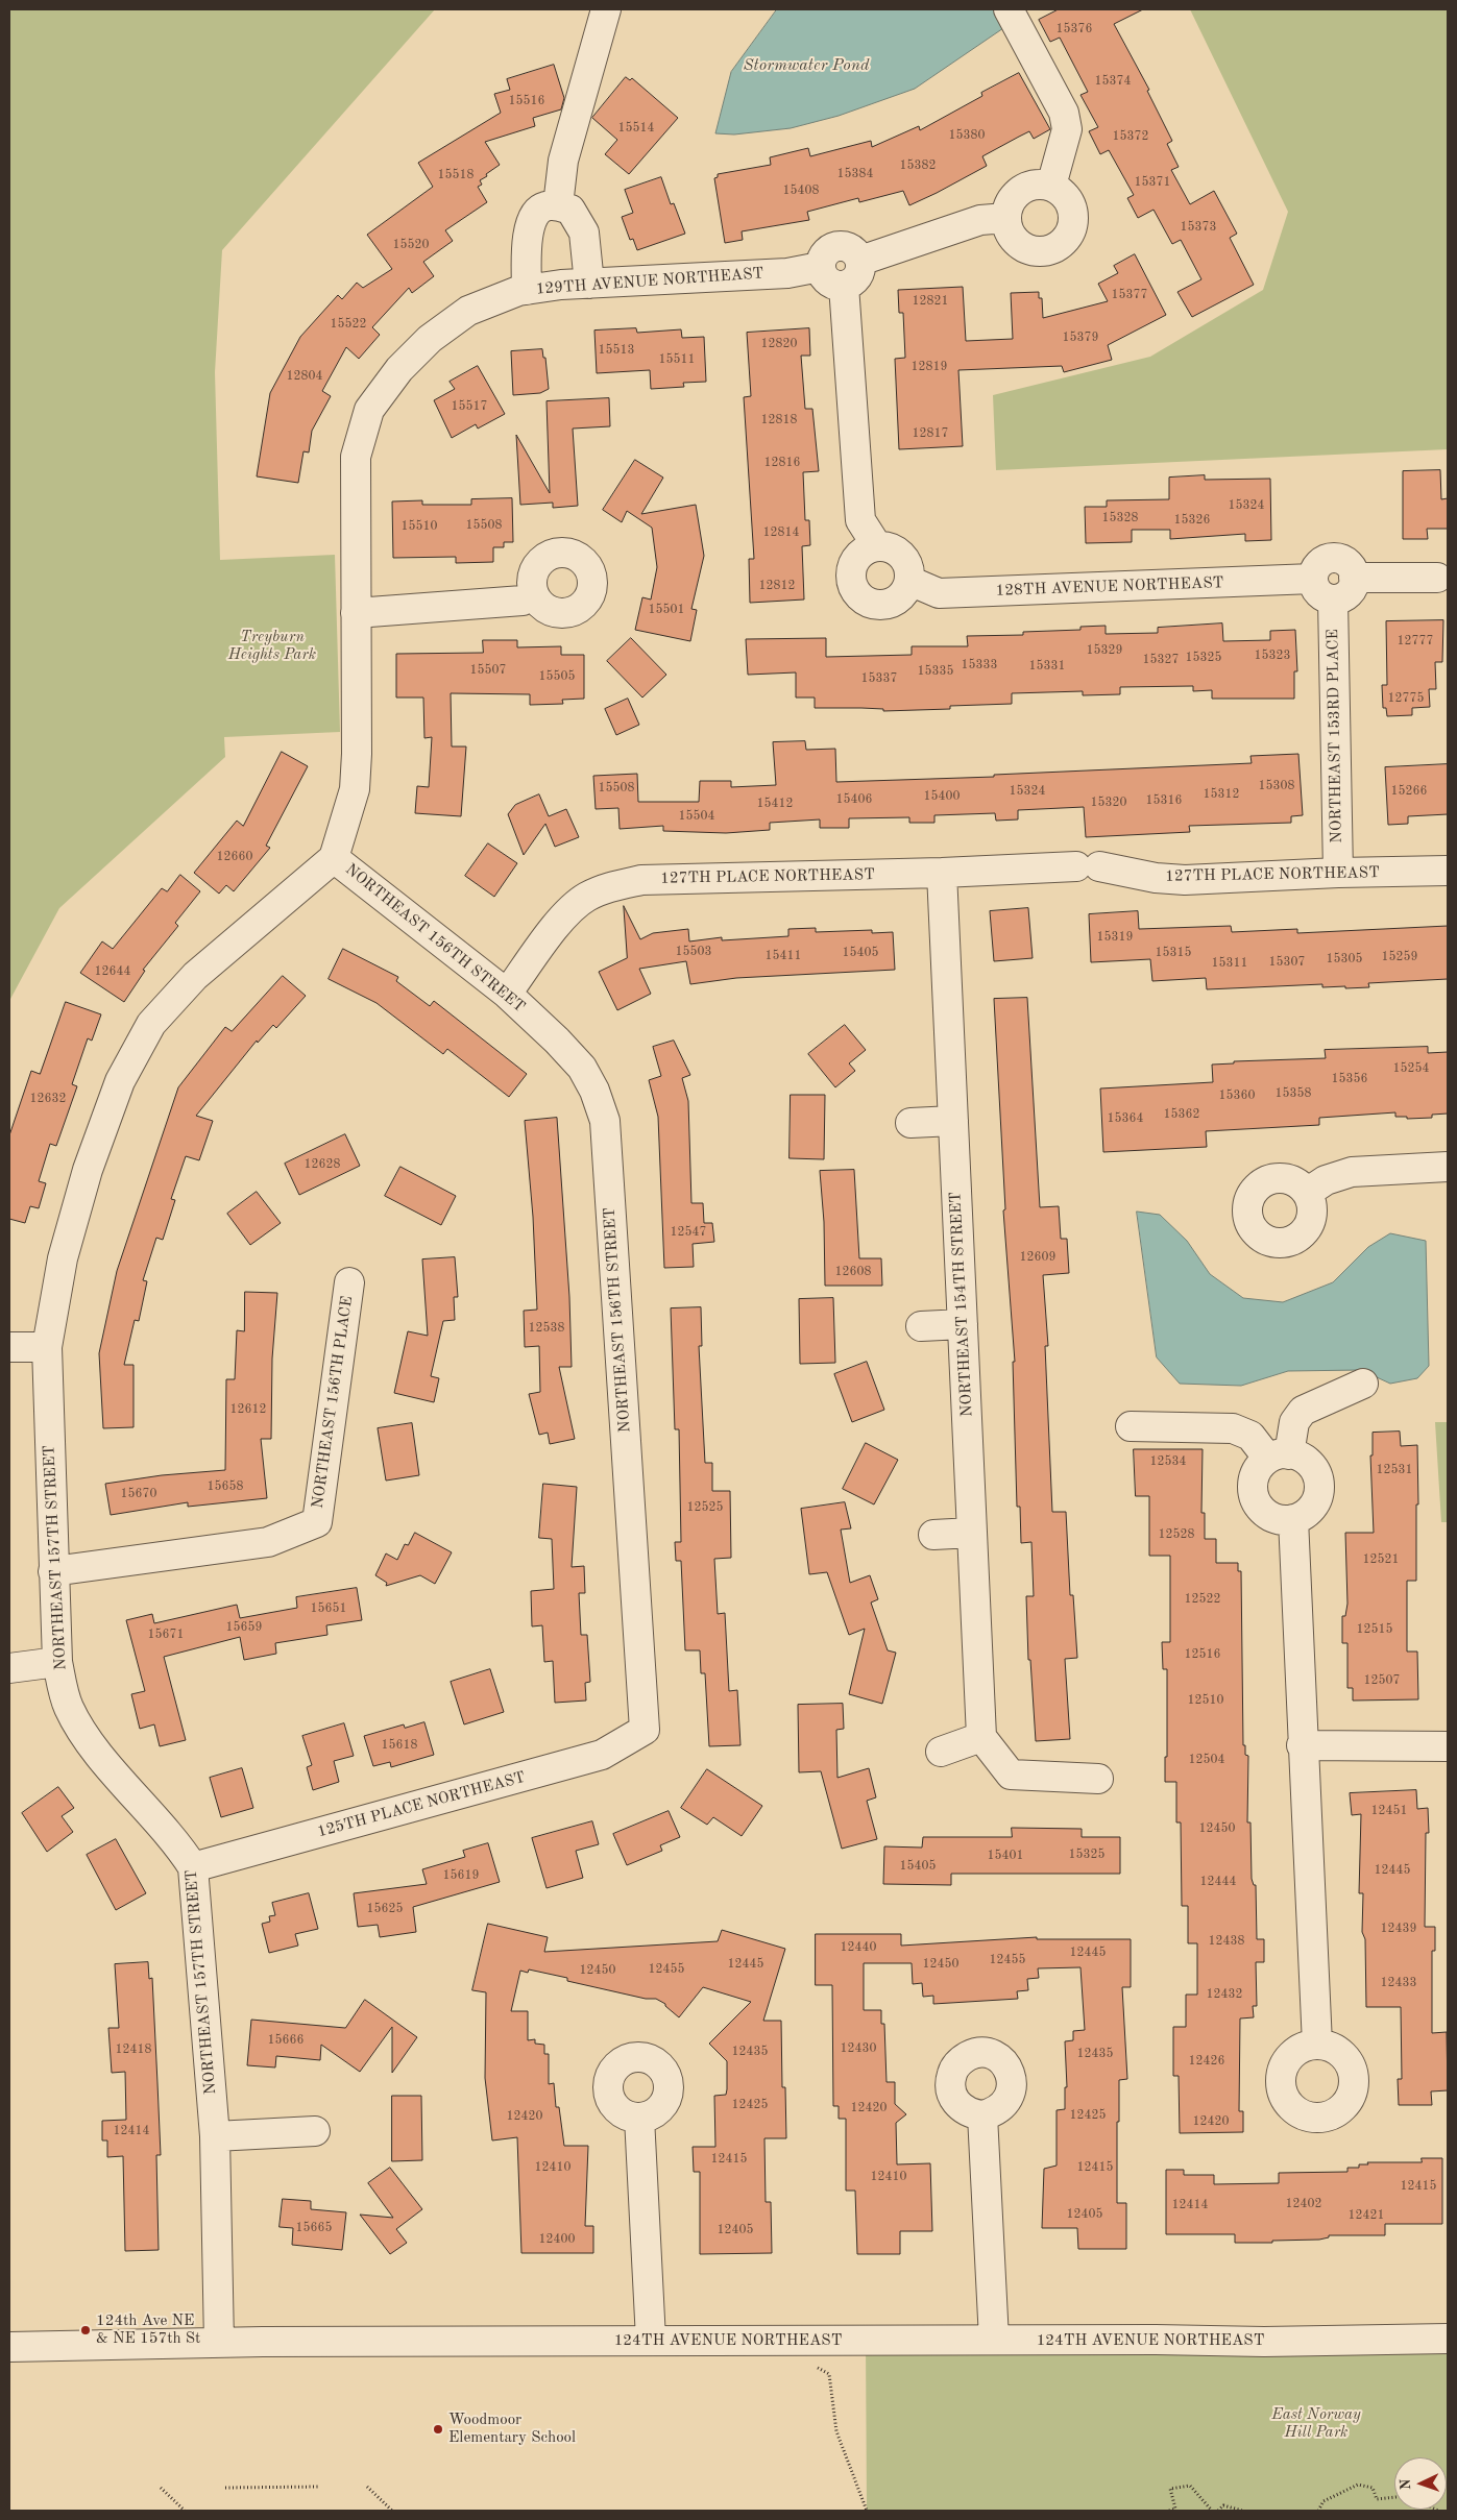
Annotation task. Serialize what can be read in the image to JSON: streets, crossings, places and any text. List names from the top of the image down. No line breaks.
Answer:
{"streets":{"street":["129TH AVENUE NORTHEAST","128TH AVENUE NORTHEAST","NORTHEAST 153RD PLACE","127TH PLACE NORTHEAST","NORTHEAST 156TH STREET","NORTHEAST 154TH STREET","NORTHEAST 156TH PLACE","NORTHEAST 157TH STREET","125TH PLACE NORTHEAST","124TH AVENUE NORTHEAST"]},"crossings":[["129TH AVENUE NORTHEAST","NORTHEAST 156TH STREET"],["128TH AVENUE NORTHEAST","NORTHEAST 153RD PLACE"],["NORTHEAST 153RD PLACE","127TH PLACE NORTHEAST"],["127TH PLACE NORTHEAST","NORTHEAST 156TH STREET"],["127TH PLACE NORTHEAST","NORTHEAST 154TH STREET"],["NORTHEAST 156TH STREET","NORTHEAST 157TH STREET"],["NORTHEAST 156TH STREET","125TH PLACE NORTHEAST"],["NORTHEAST 156TH PLACE","NORTHEAST 157TH STREET"],["NORTHEAST 157TH STREET","125TH PLACE NORTHEAST"],["NORTHEAST 157TH STREET","124TH AVENUE NORTHEAST"]],"water":["Stormwater Pond"],"parks":["Treyburn Heights Park","East Norway Hill Park"],"places":["124th Ave NE & NE 157th St","Woodmoor Elementary School"],"house_numbers":["15376","15374","15516","15514","15380","15372","15382","15384","15518","15371","15408","15373","15520","15377","12821","15522","15379","12820","15513","15511","12819","12804","15517","12818","12817","12816","15324","15328","15326","15508","15510","12814","12812","15501","12777","15329","15323","15325","15327","15333","15331","15507","15335","15505","15337","12775","15308","15508","15324","15266","15312","15400","15406","15316","15320","15412","15504","12660","15319","15503","15405","15315","15411","15259","15305","15307","15311","12644","15254","15356","15358","15360","12632","15362","15364","12628","12547","12609","12608","12538","12612","12534","12531","15658","15670","12525","12528","12521","12522","15651","15659","12515","15671","12516","12507","12510","15618","12504","12451","12450","15325","15401","15405","12445","15619","12444","15625","12439","12438","12440","12445","12455","12445","12450","12455","12450","12433","12432","15666","12430","12418","12435","12435","12426","12425","12420","12425","12420","12420","12414","12415","12410","12415","12410","12415","12402","12414","12405","12421","15665","12405","12400"],"north":"left"}
